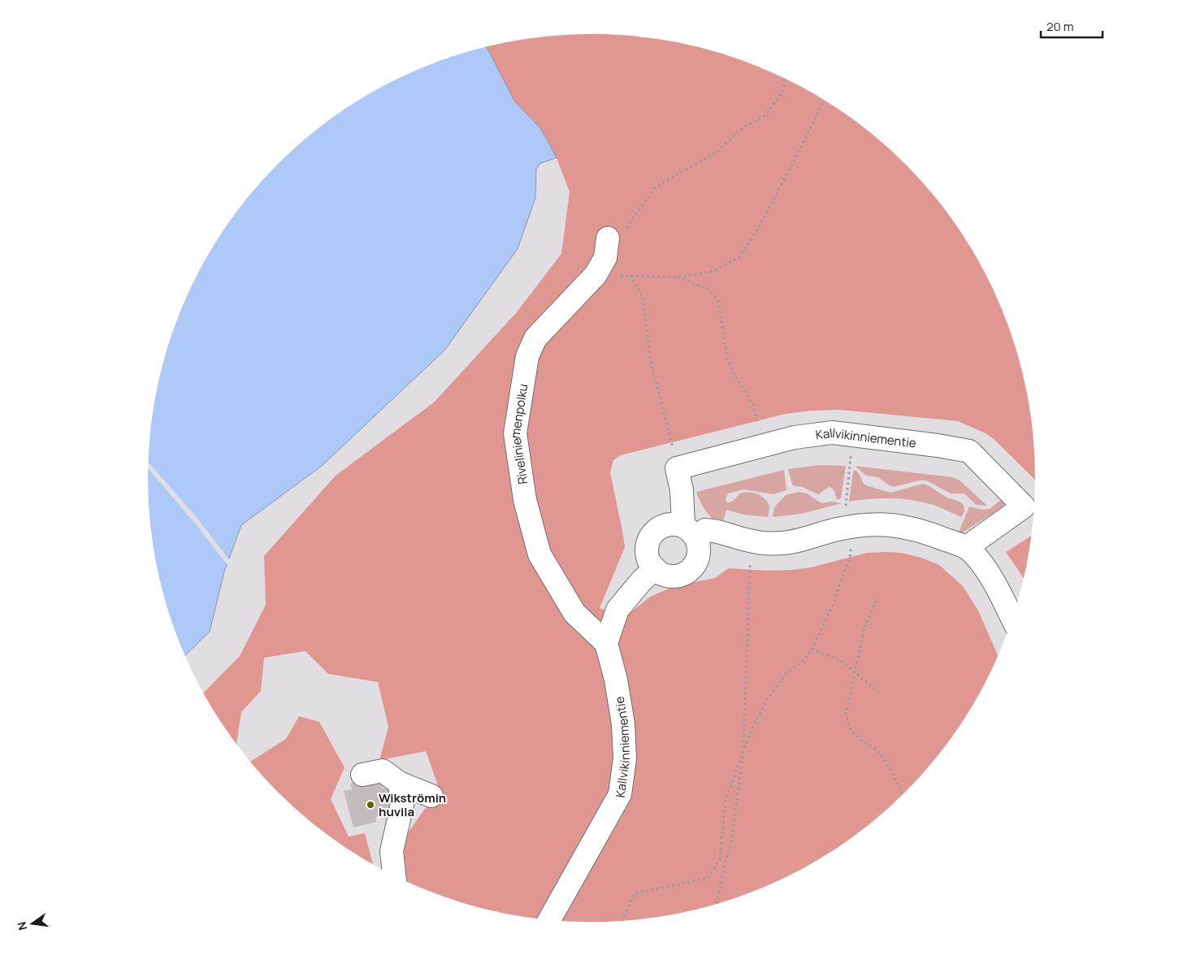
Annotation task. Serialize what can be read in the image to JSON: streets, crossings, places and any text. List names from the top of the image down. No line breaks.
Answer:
{"streets":{"street":["Riveliniemenpolku","Kallvikinniementie"]},"crossings":[["Riveliniemenpolku","Kallvikinniementie"]],"places":["Wikströmin huvila"],"scale_bar":"20 m","north":"left"}
